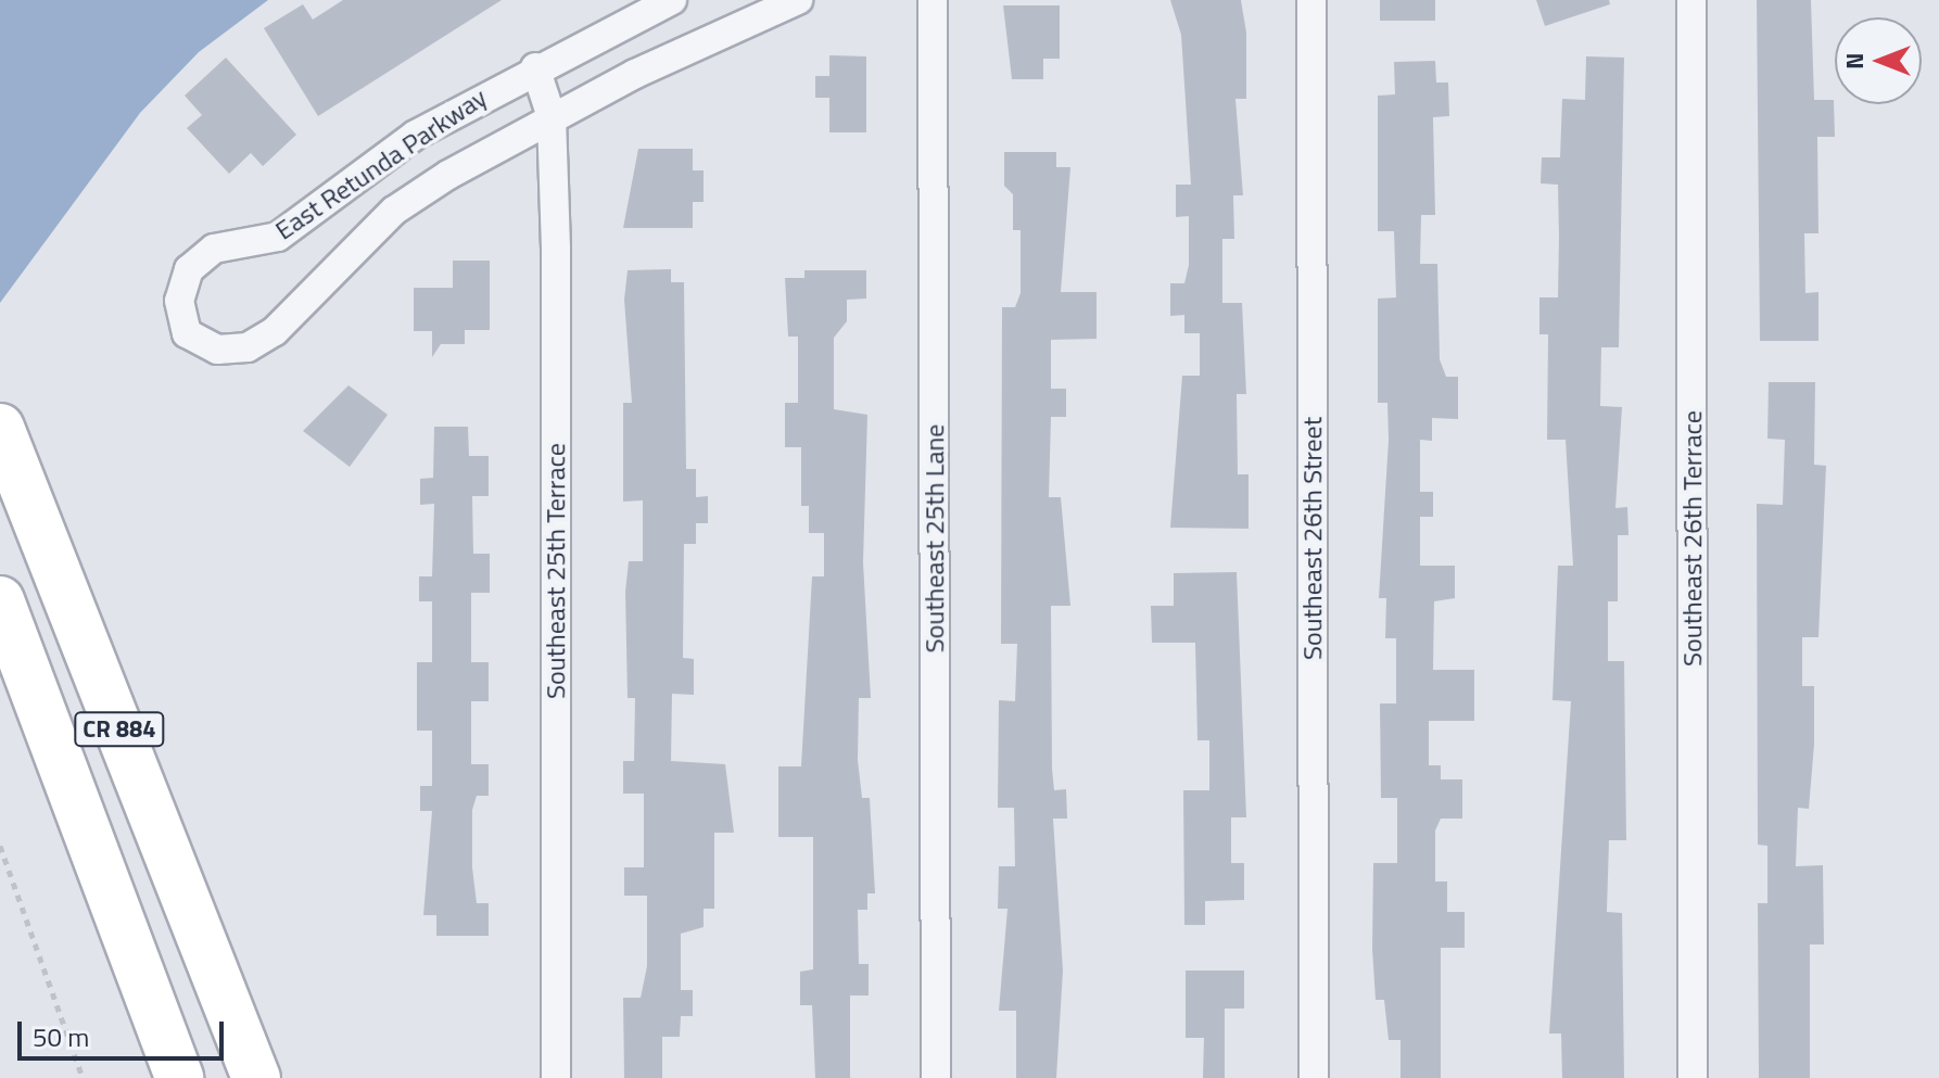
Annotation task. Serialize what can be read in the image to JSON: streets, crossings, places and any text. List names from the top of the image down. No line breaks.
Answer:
{"streets":{"highway":["CR 884"],"street":["East Retunda Parkway","Southeast 25th Lane","Southeast 26th Street","Southeast 26th Terrace","Southeast 25th Terrace"]},"crossings":[["East Retunda Parkway","Southeast 25th Terrace"]],"scale_bar":"50 m","north":"left"}
